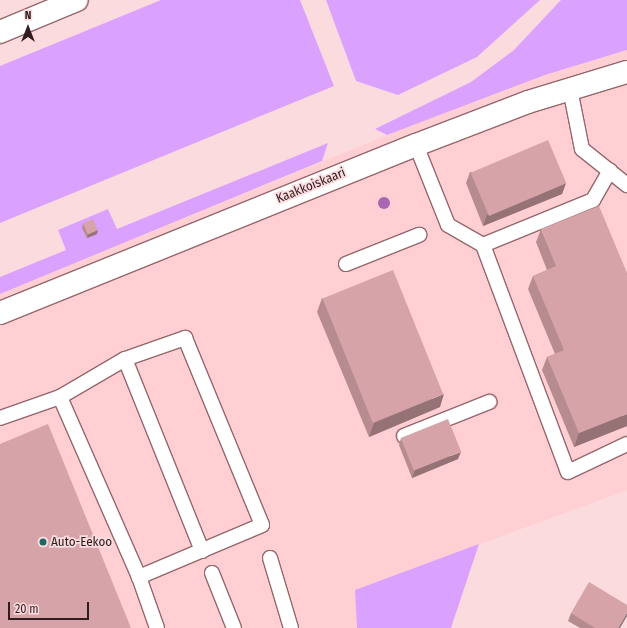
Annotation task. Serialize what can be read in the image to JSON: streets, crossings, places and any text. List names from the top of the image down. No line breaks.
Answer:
{"streets":{"street":["Kaakkoiskaari"]},"places":["Auto-Eekoo"],"scale_bar":"20 m","north":"top"}
